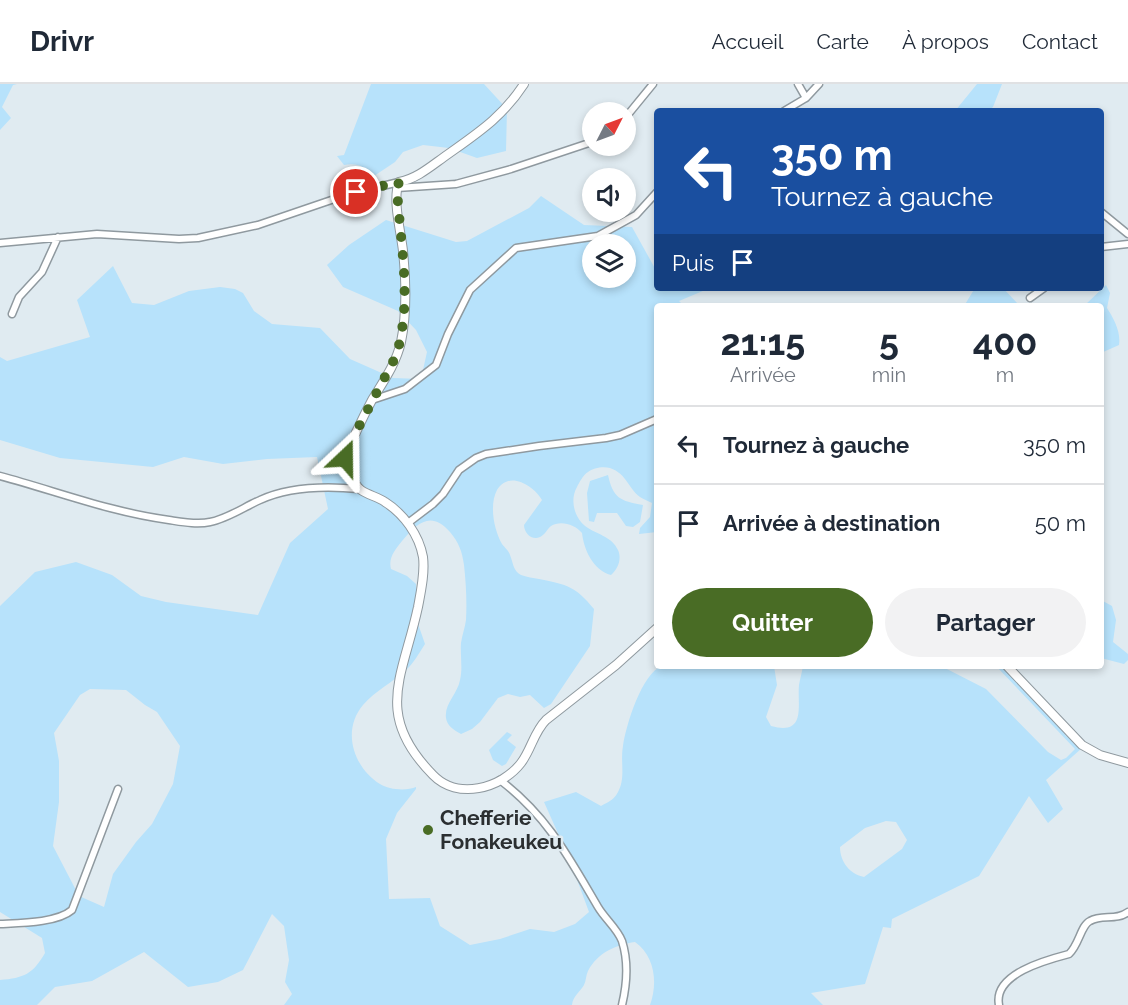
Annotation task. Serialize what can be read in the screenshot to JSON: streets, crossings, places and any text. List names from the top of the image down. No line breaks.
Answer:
{"places":["Chefferie Fonakeukeu"],"north":"top right","page":{"header":"Drivr","nav":["Accueil","Carte","À propos","Contact"],"turn":["350 m","Tournez à gauche"],"then":"Puis","eta":["21:15","Arrivée","5","min","400","m"],"list":[{"name":"Tournez à gauche","value":"350 m"},{"name":"Arrivée à destination","value":"50 m"}],"buttons":["Quitter","Partager"]}}
